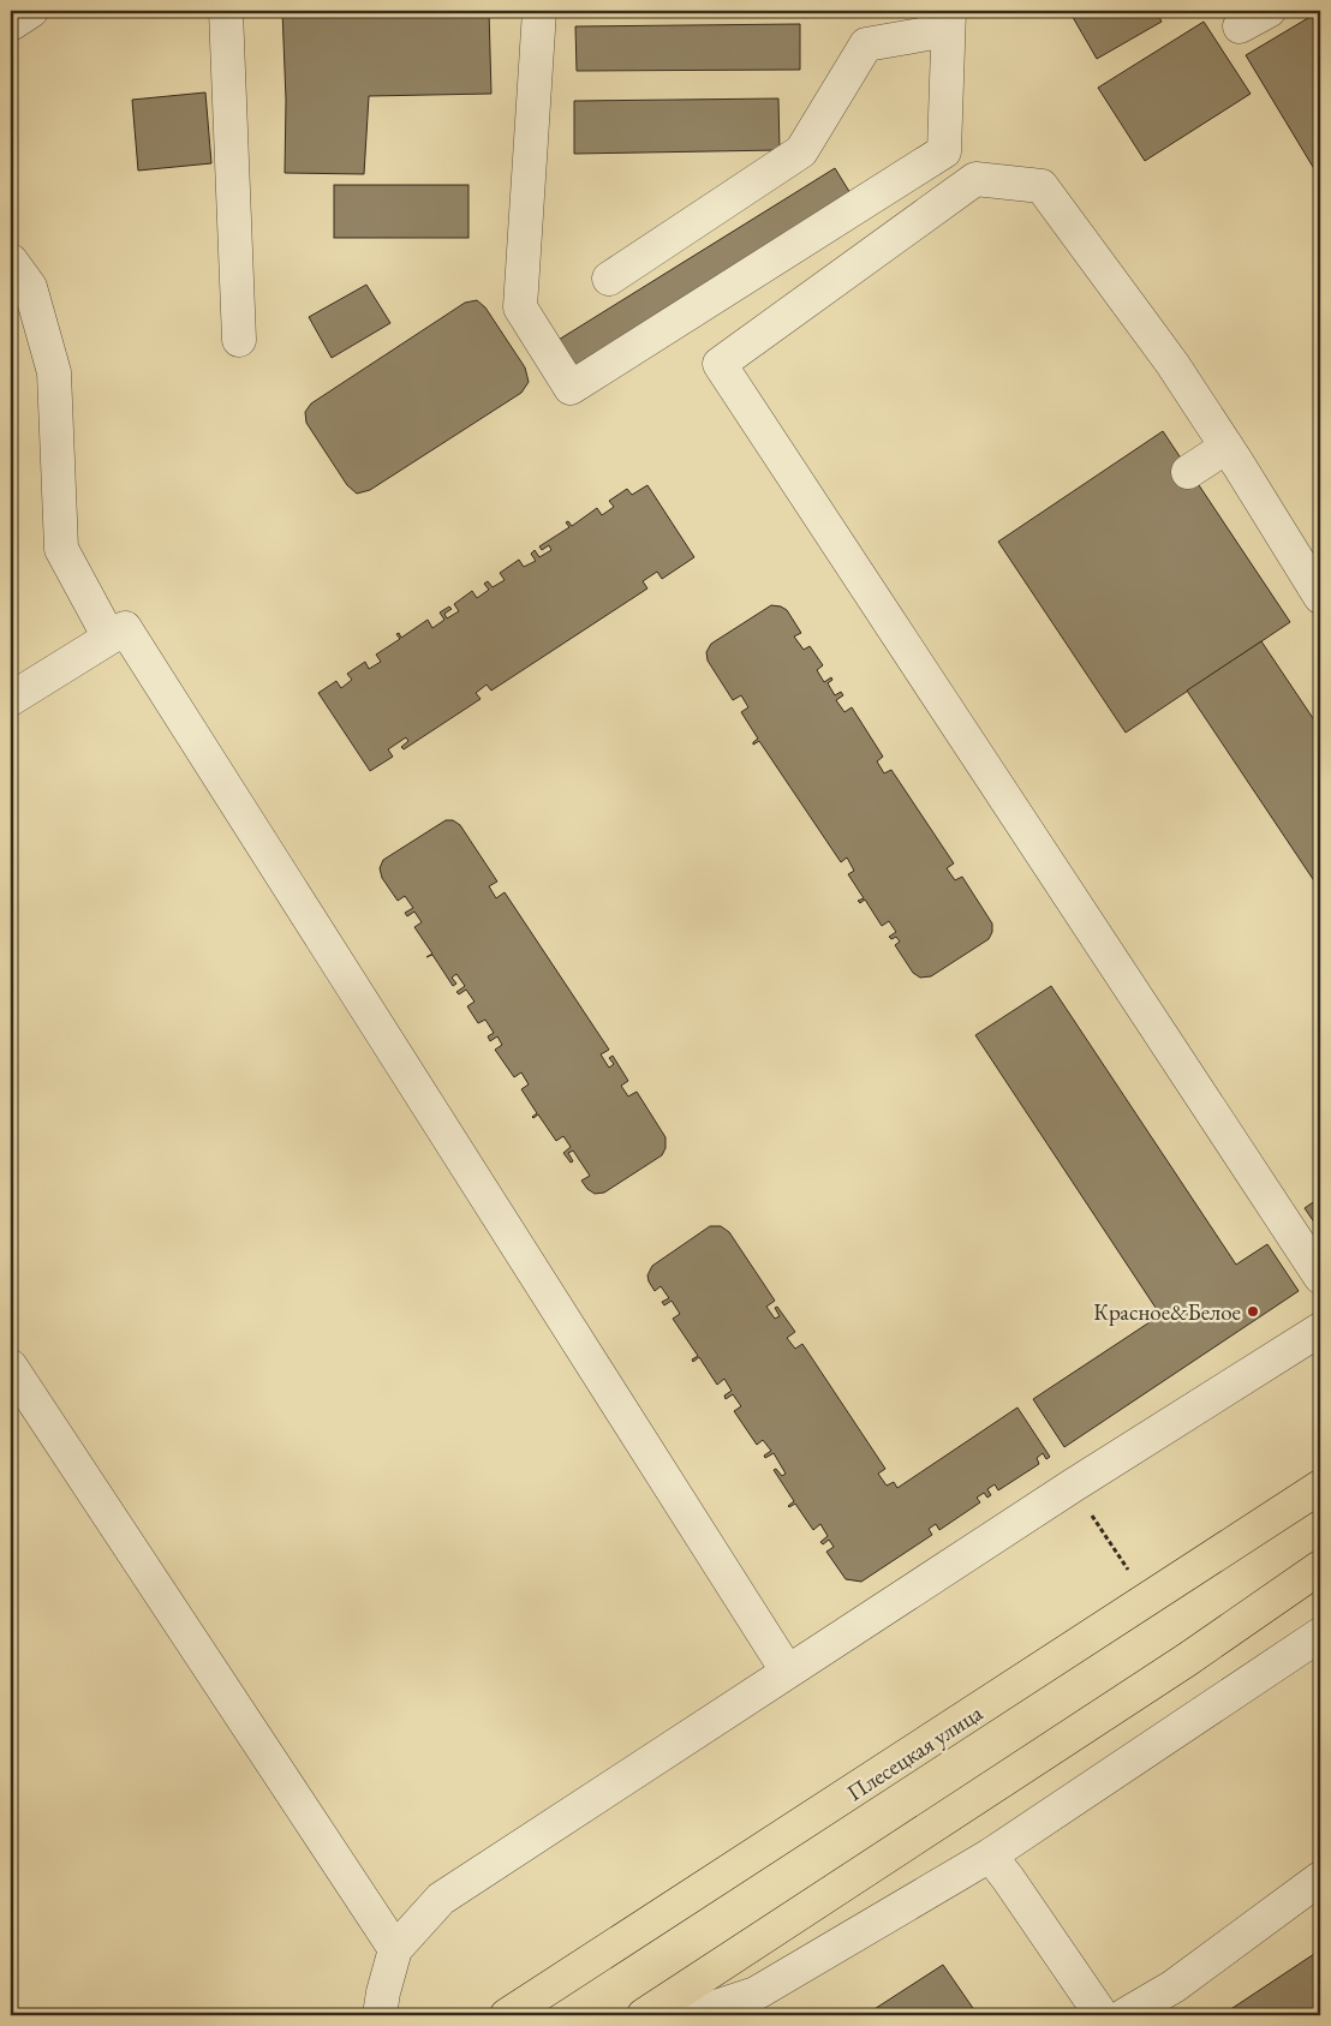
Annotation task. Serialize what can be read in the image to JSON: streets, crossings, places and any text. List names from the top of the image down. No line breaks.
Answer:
{"streets":{"main road":["Плесецкая улица"]},"places":["Красное&Белое"]}
